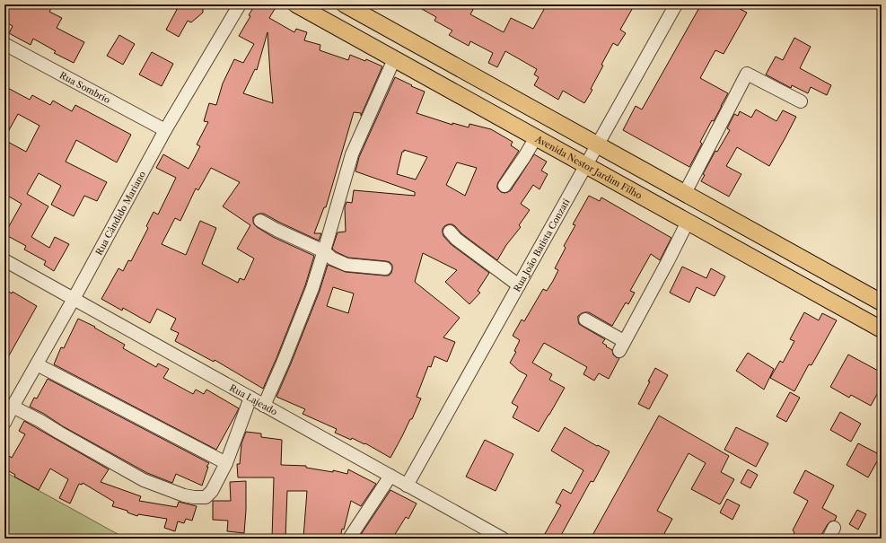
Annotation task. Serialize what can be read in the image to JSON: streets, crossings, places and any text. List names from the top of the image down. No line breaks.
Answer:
{"streets":{"main road":["Avenida Nestor Jardim Filho"],"street":["Rua Sombrio","Rua Cândido Mariano","Rua João Batista Conzati","Rua Lajeado"]},"crossings":[["Rua Sombrio","Rua Cândido Mariano"],["Avenida Nestor Jardim Filho","Rua João Batista Conzati"],["Rua Cândido Mariano","Rua Lajeado"],["Rua João Batista Conzati","Rua Lajeado"]]}
